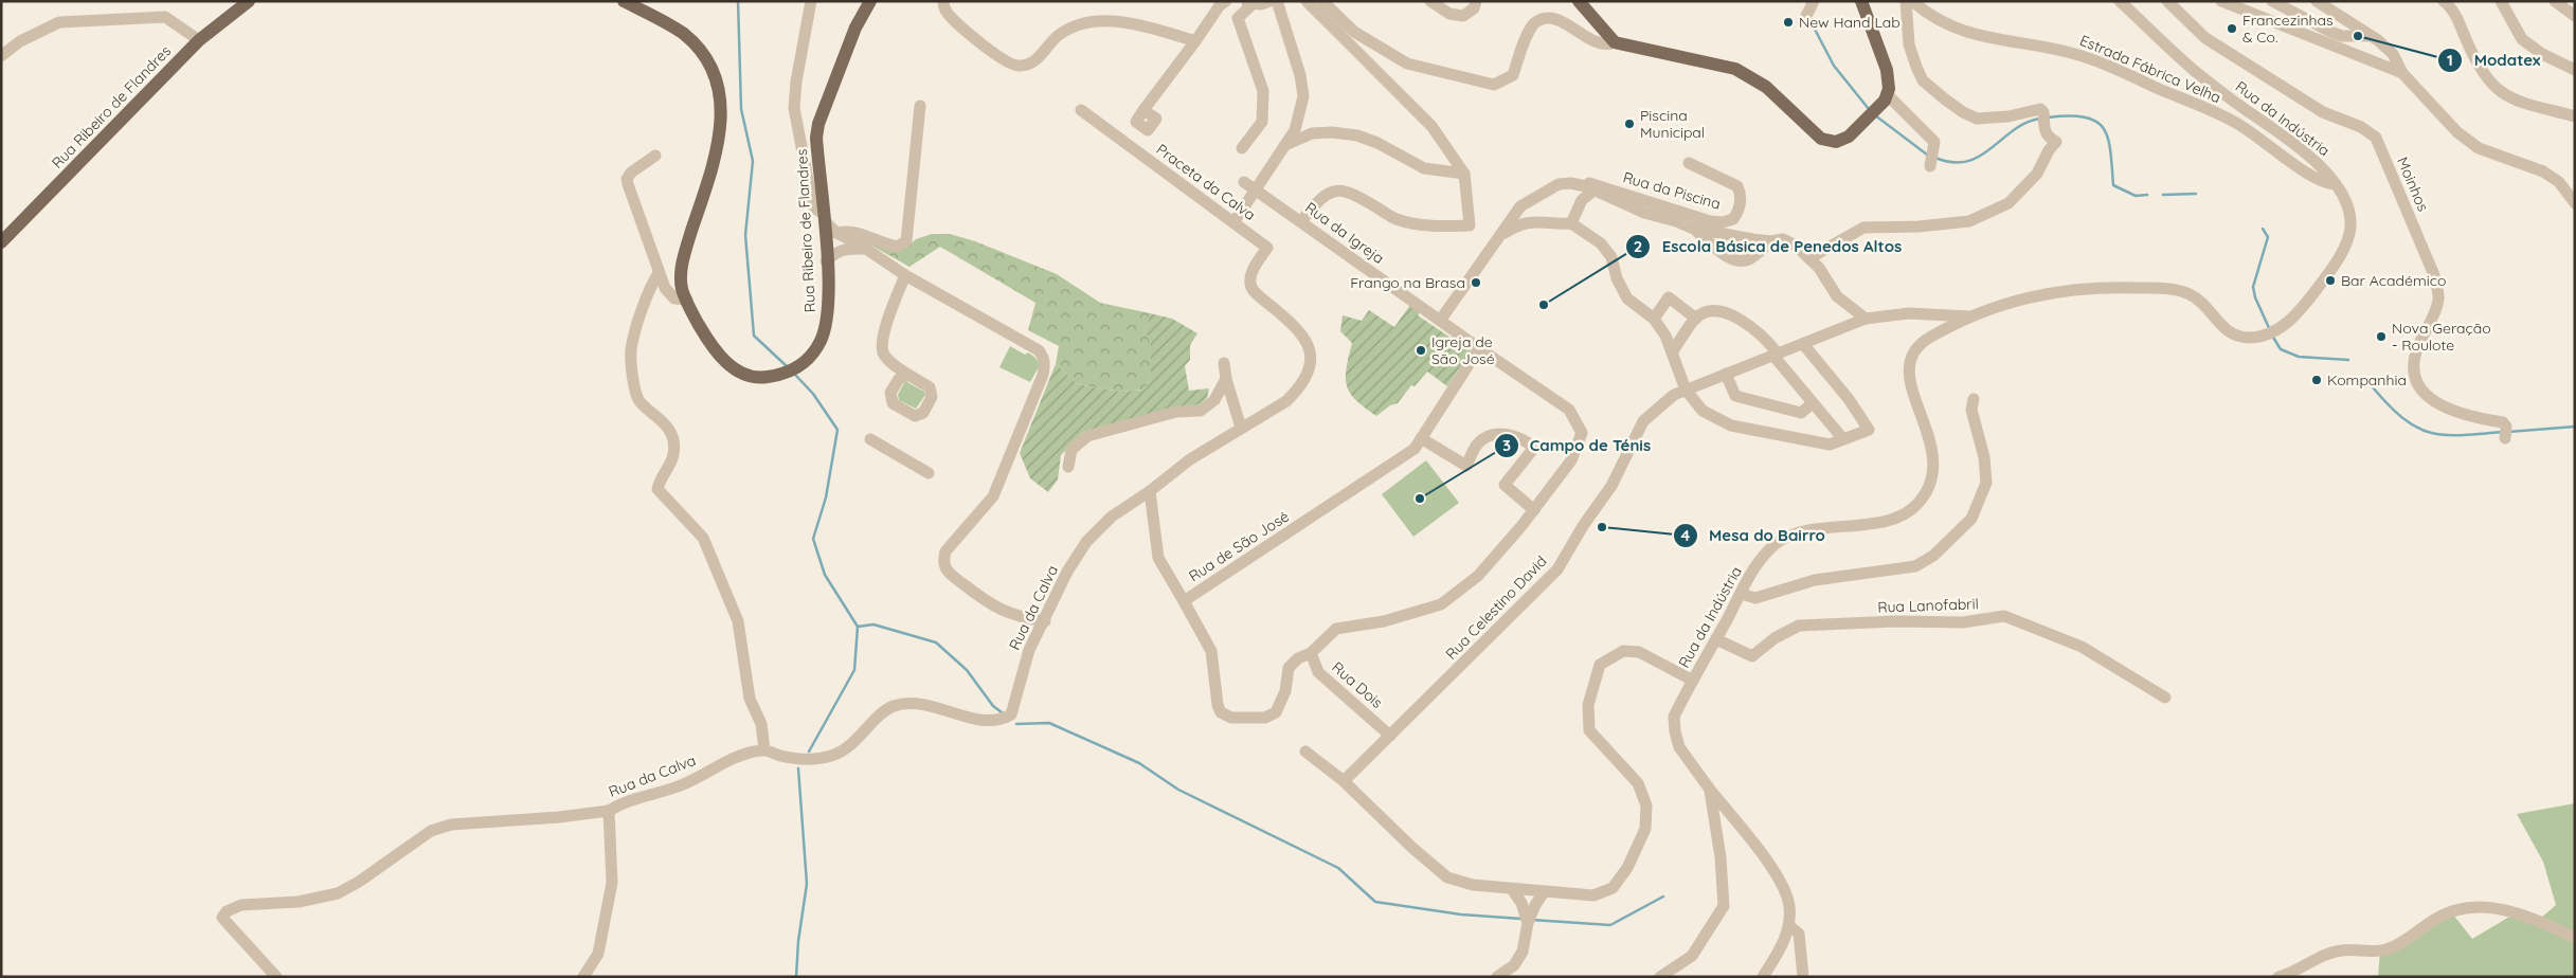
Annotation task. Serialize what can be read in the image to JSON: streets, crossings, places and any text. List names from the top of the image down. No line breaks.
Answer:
{"streets":{"main road":["Rua Ribeiro de Flandres"],"street":["Estrada Fábrica Velha","Rua da Indústria","Praceta da Calva","Moinhos","Rua da Piscina","Rua da Igreja","Rua de São José","Rua Lanofabril","Rua da Calva","Rua Celestino David","Rua Dois"]},"crossings":[["Estrada Fábrica Velha","Rua da Indústria"],["Rua da Indústria","Rua Lanofabril"],["Rua da Indústria","Rua Celestino David"],["Praceta da Calva","Rua da Calva"],["Rua da Igreja","Rua de São José"],["Rua de São José","Rua Dois"],["Rua Celestino David","Rua Dois"]],"places":["New Hand Lab","Francezinhas & Co.","Modatex","Piscina Municipal","Bar Académico","Frango na Brasa","Escola Básica de Penedos Altos","Nova Geração - Roulote","Igreja de São José","Kompanhia","Campo de Ténis","Mesa do Bairro"]}
